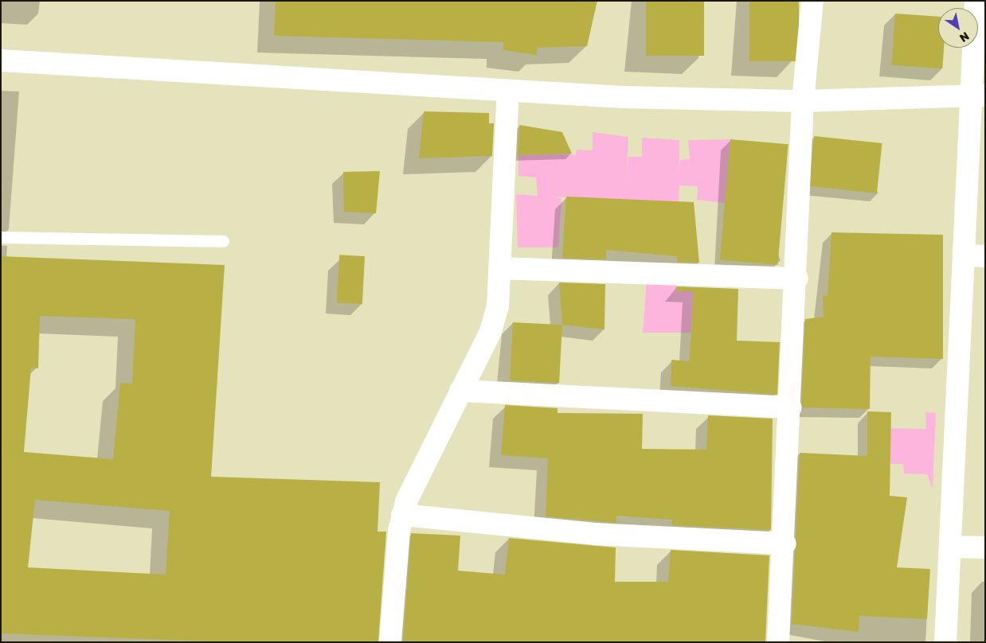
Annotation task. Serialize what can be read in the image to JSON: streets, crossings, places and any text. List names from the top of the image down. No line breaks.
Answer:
{"north":"bottom right"}
